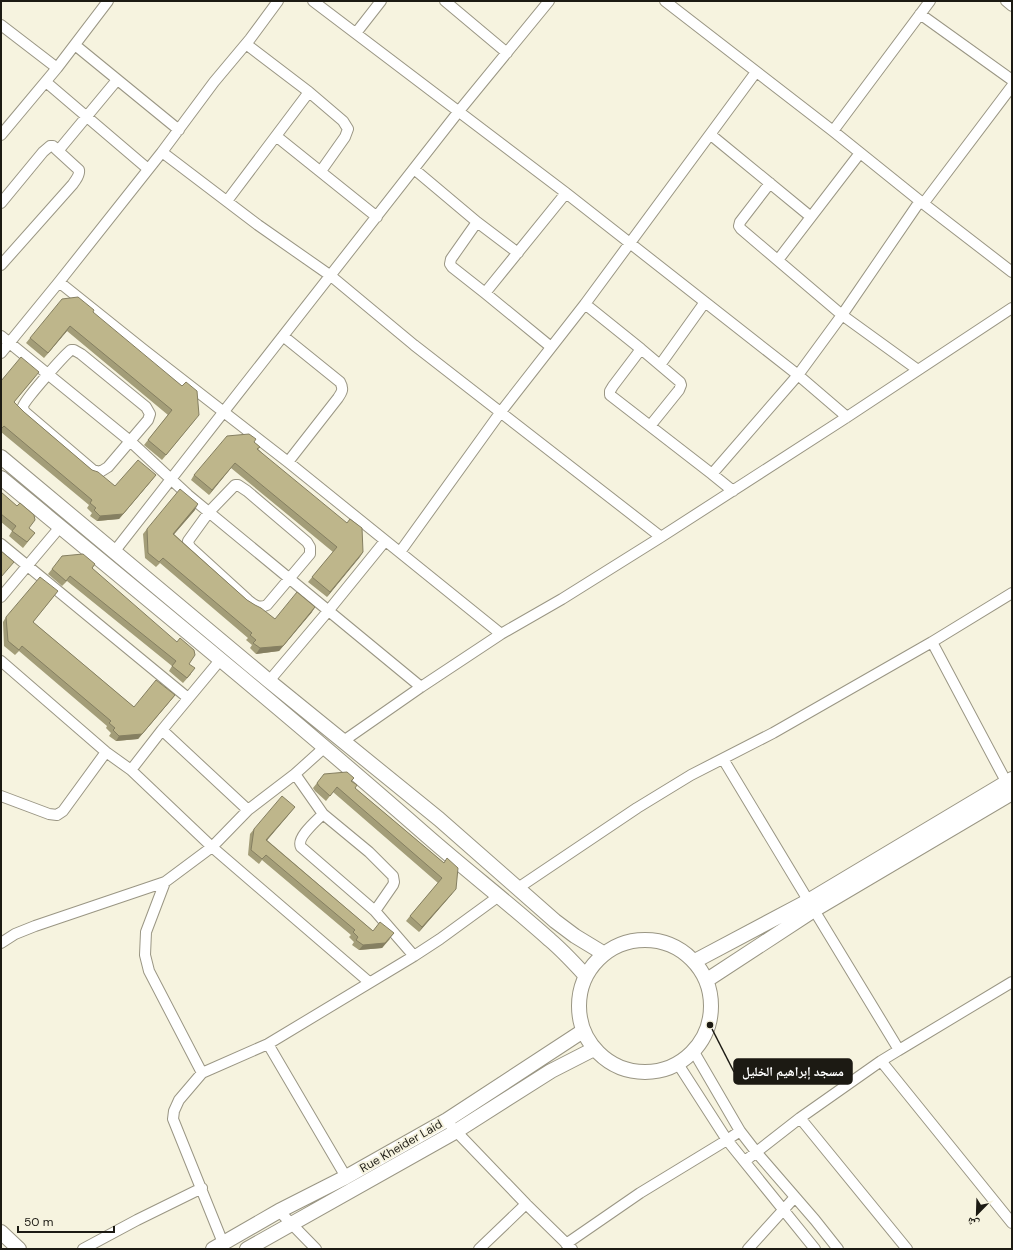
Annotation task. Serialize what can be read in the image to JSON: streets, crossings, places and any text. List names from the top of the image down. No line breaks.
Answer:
{"streets":{"street":["Rue Kheider Laid"]},"places":["مسجد إبراهيم الخليل"],"scale_bar":"50 m","north":"bottom left"}
